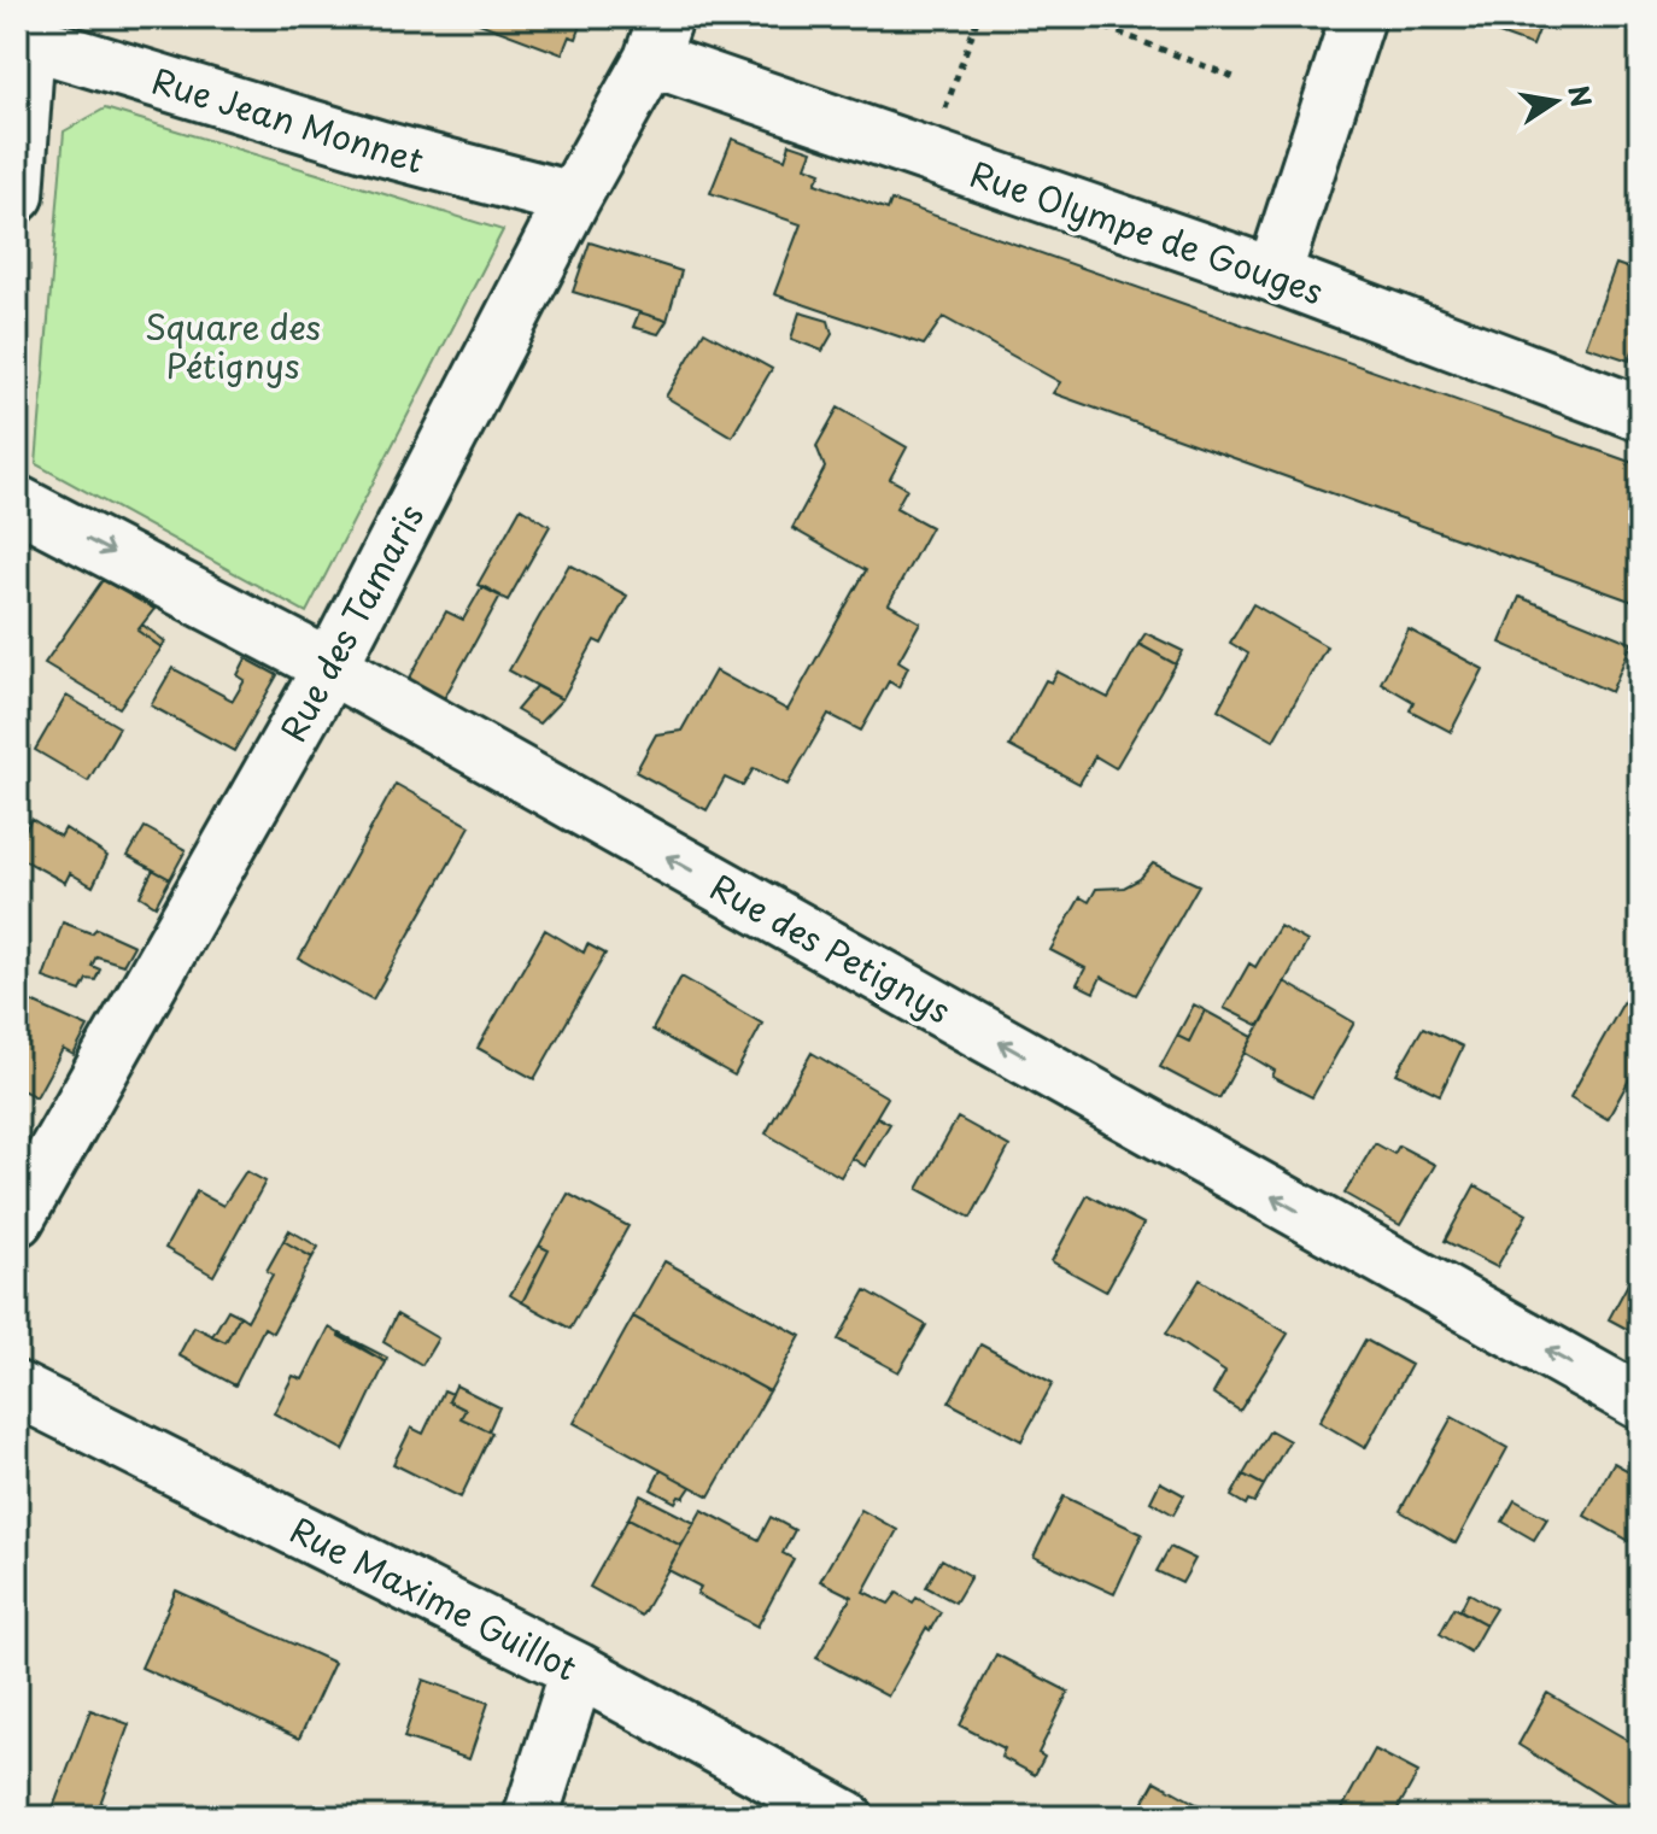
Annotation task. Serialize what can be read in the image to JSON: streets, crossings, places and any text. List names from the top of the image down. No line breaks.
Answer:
{"streets":{"street":["Rue Jean Monnet","Rue Olympe de Gouges","Rue des Tamaris","Rue des Petignys","Rue Maxime Guillot"]},"crossings":[["Rue Jean Monnet","Rue des Tamaris"],["Rue Olympe de Gouges","Rue des Tamaris"],["Rue des Tamaris","Rue des Petignys"]],"parks":["Square des Pétignys"],"north":"right"}
